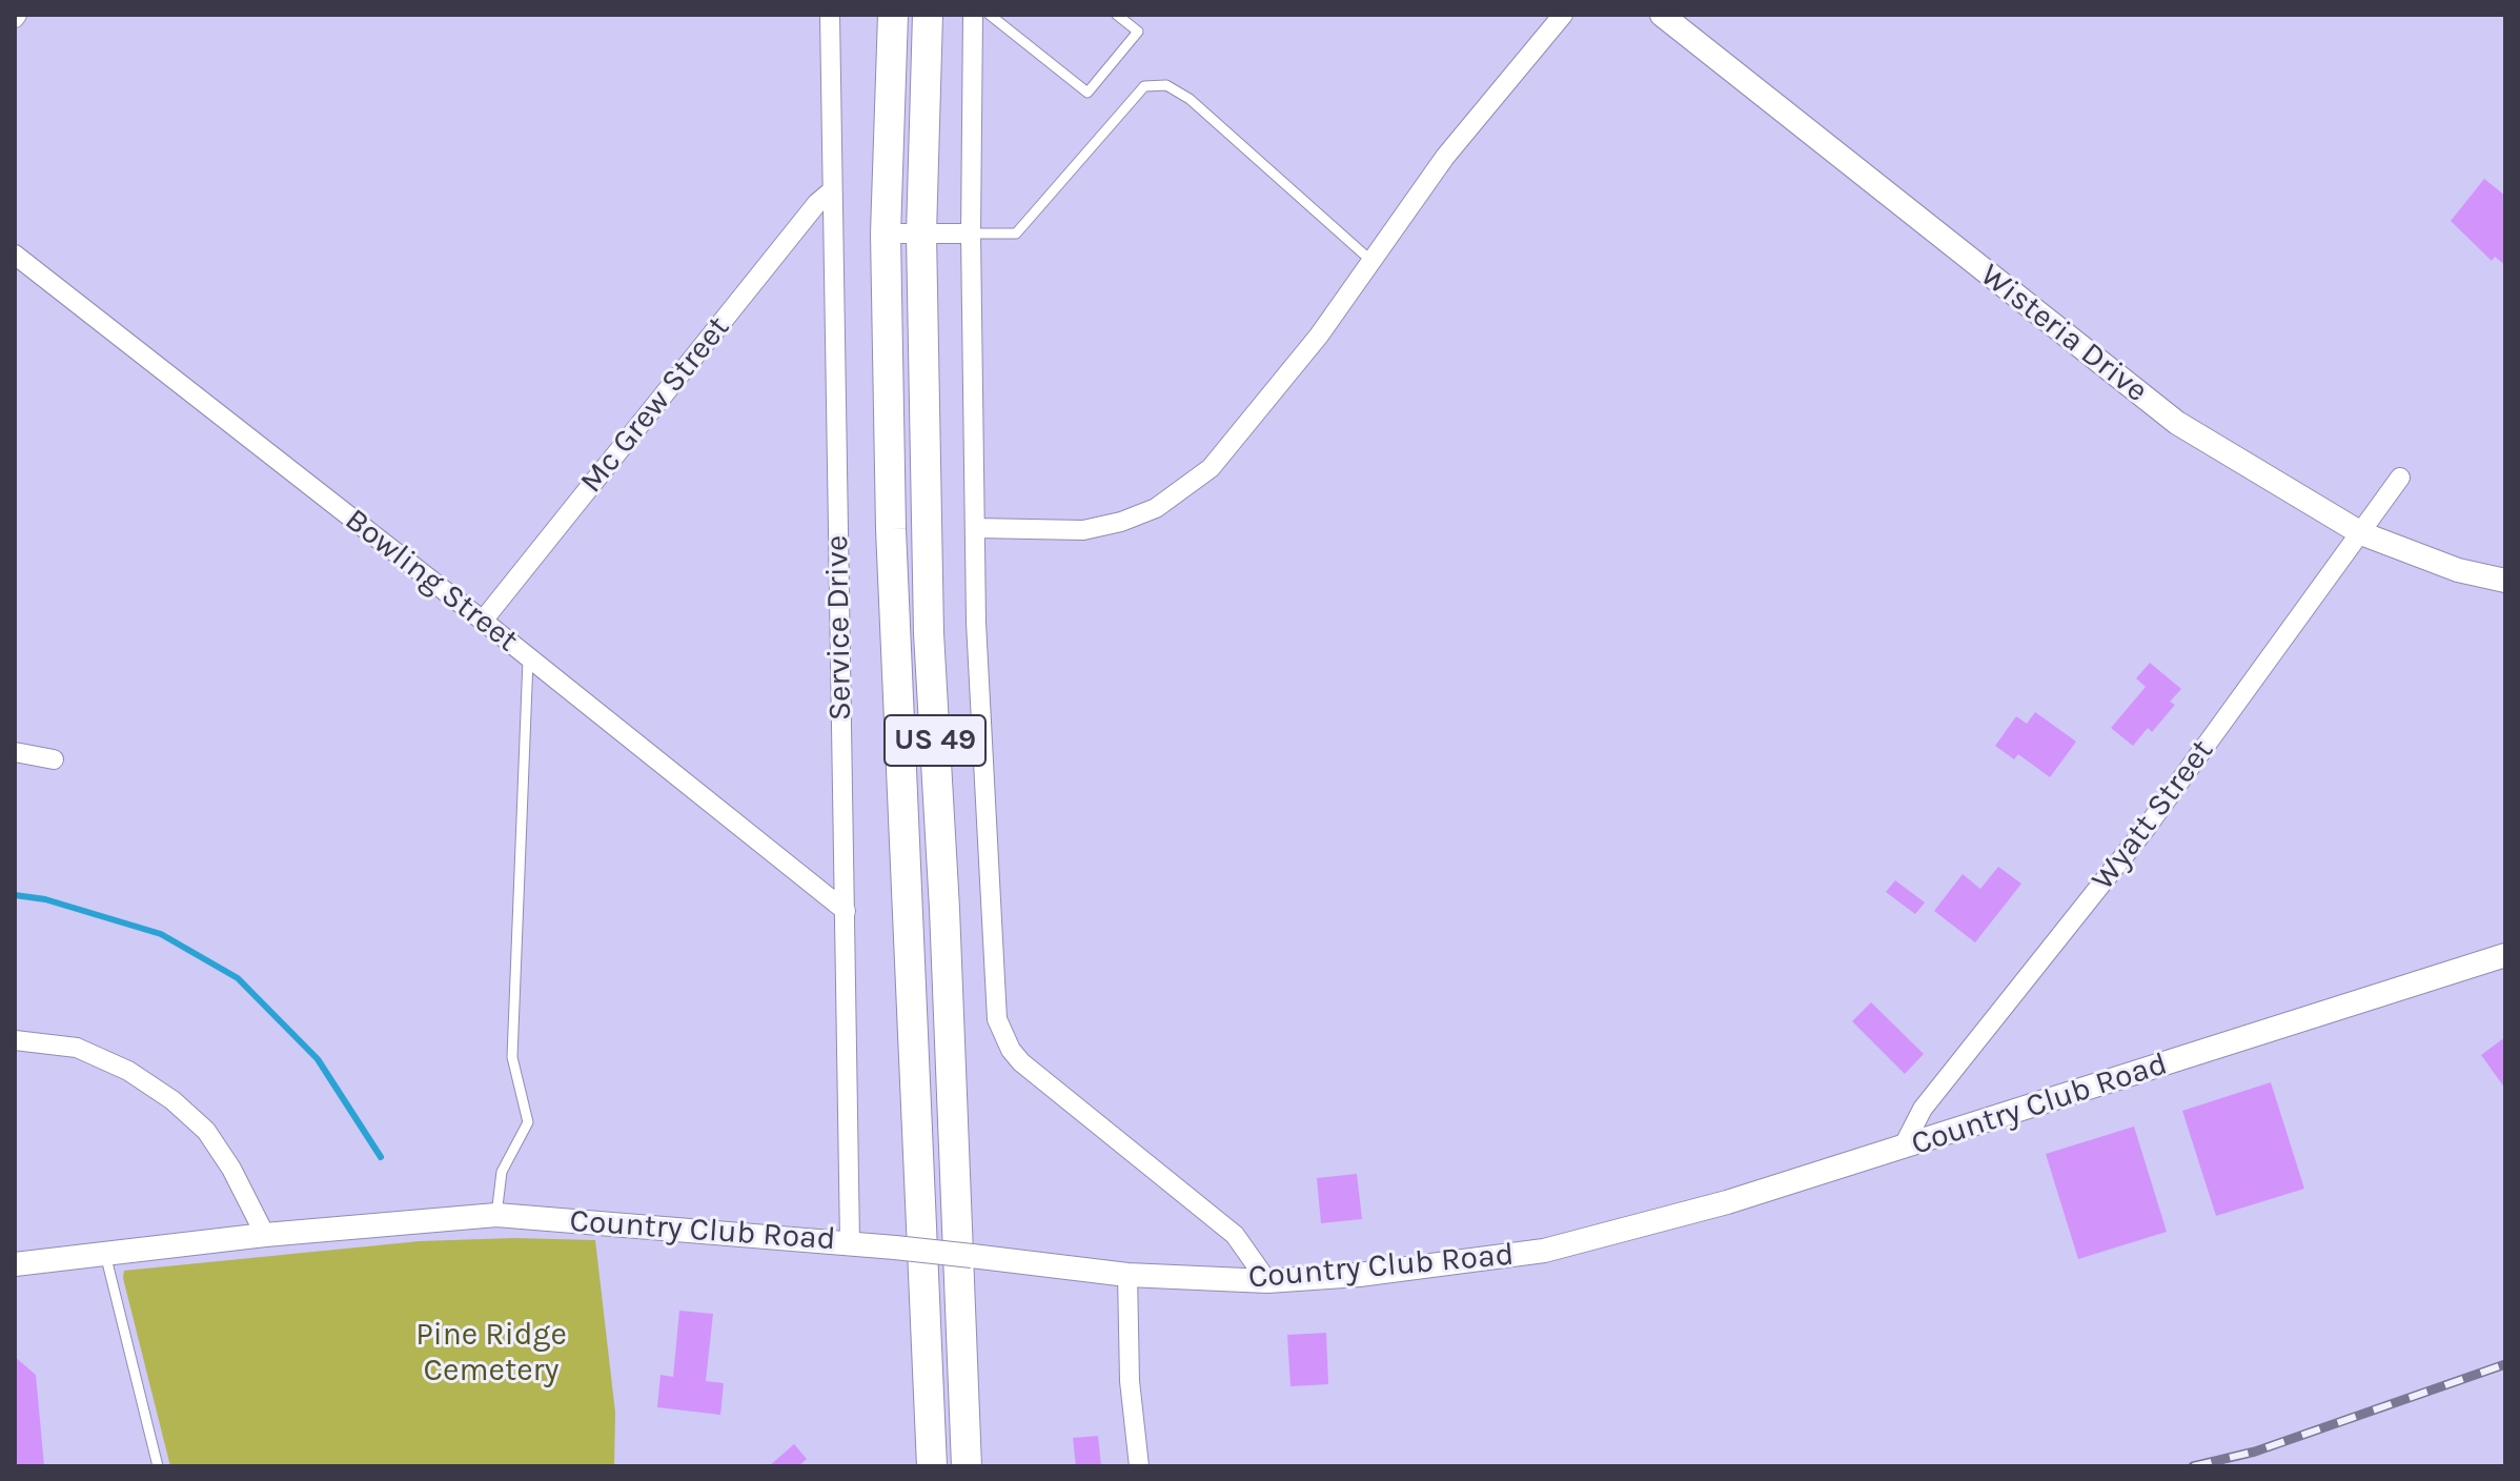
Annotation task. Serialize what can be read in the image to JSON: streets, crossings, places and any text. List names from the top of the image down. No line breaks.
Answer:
{"streets":{"main road":["US 49"],"street":["Wisteria Drive","Mc Grew Street","Bowling Street","Service Drive","Wyatt Street","Country Club Road"]},"crossings":[["Wisteria Drive","Wyatt Street"],["Mc Grew Street","Bowling Street"],["Mc Grew Street","Service Drive"],["Bowling Street","Service Drive"],["Service Drive","Country Club Road"],["Wyatt Street","Country Club Road"]],"parks":["Pine Ridge Cemetery"]}
